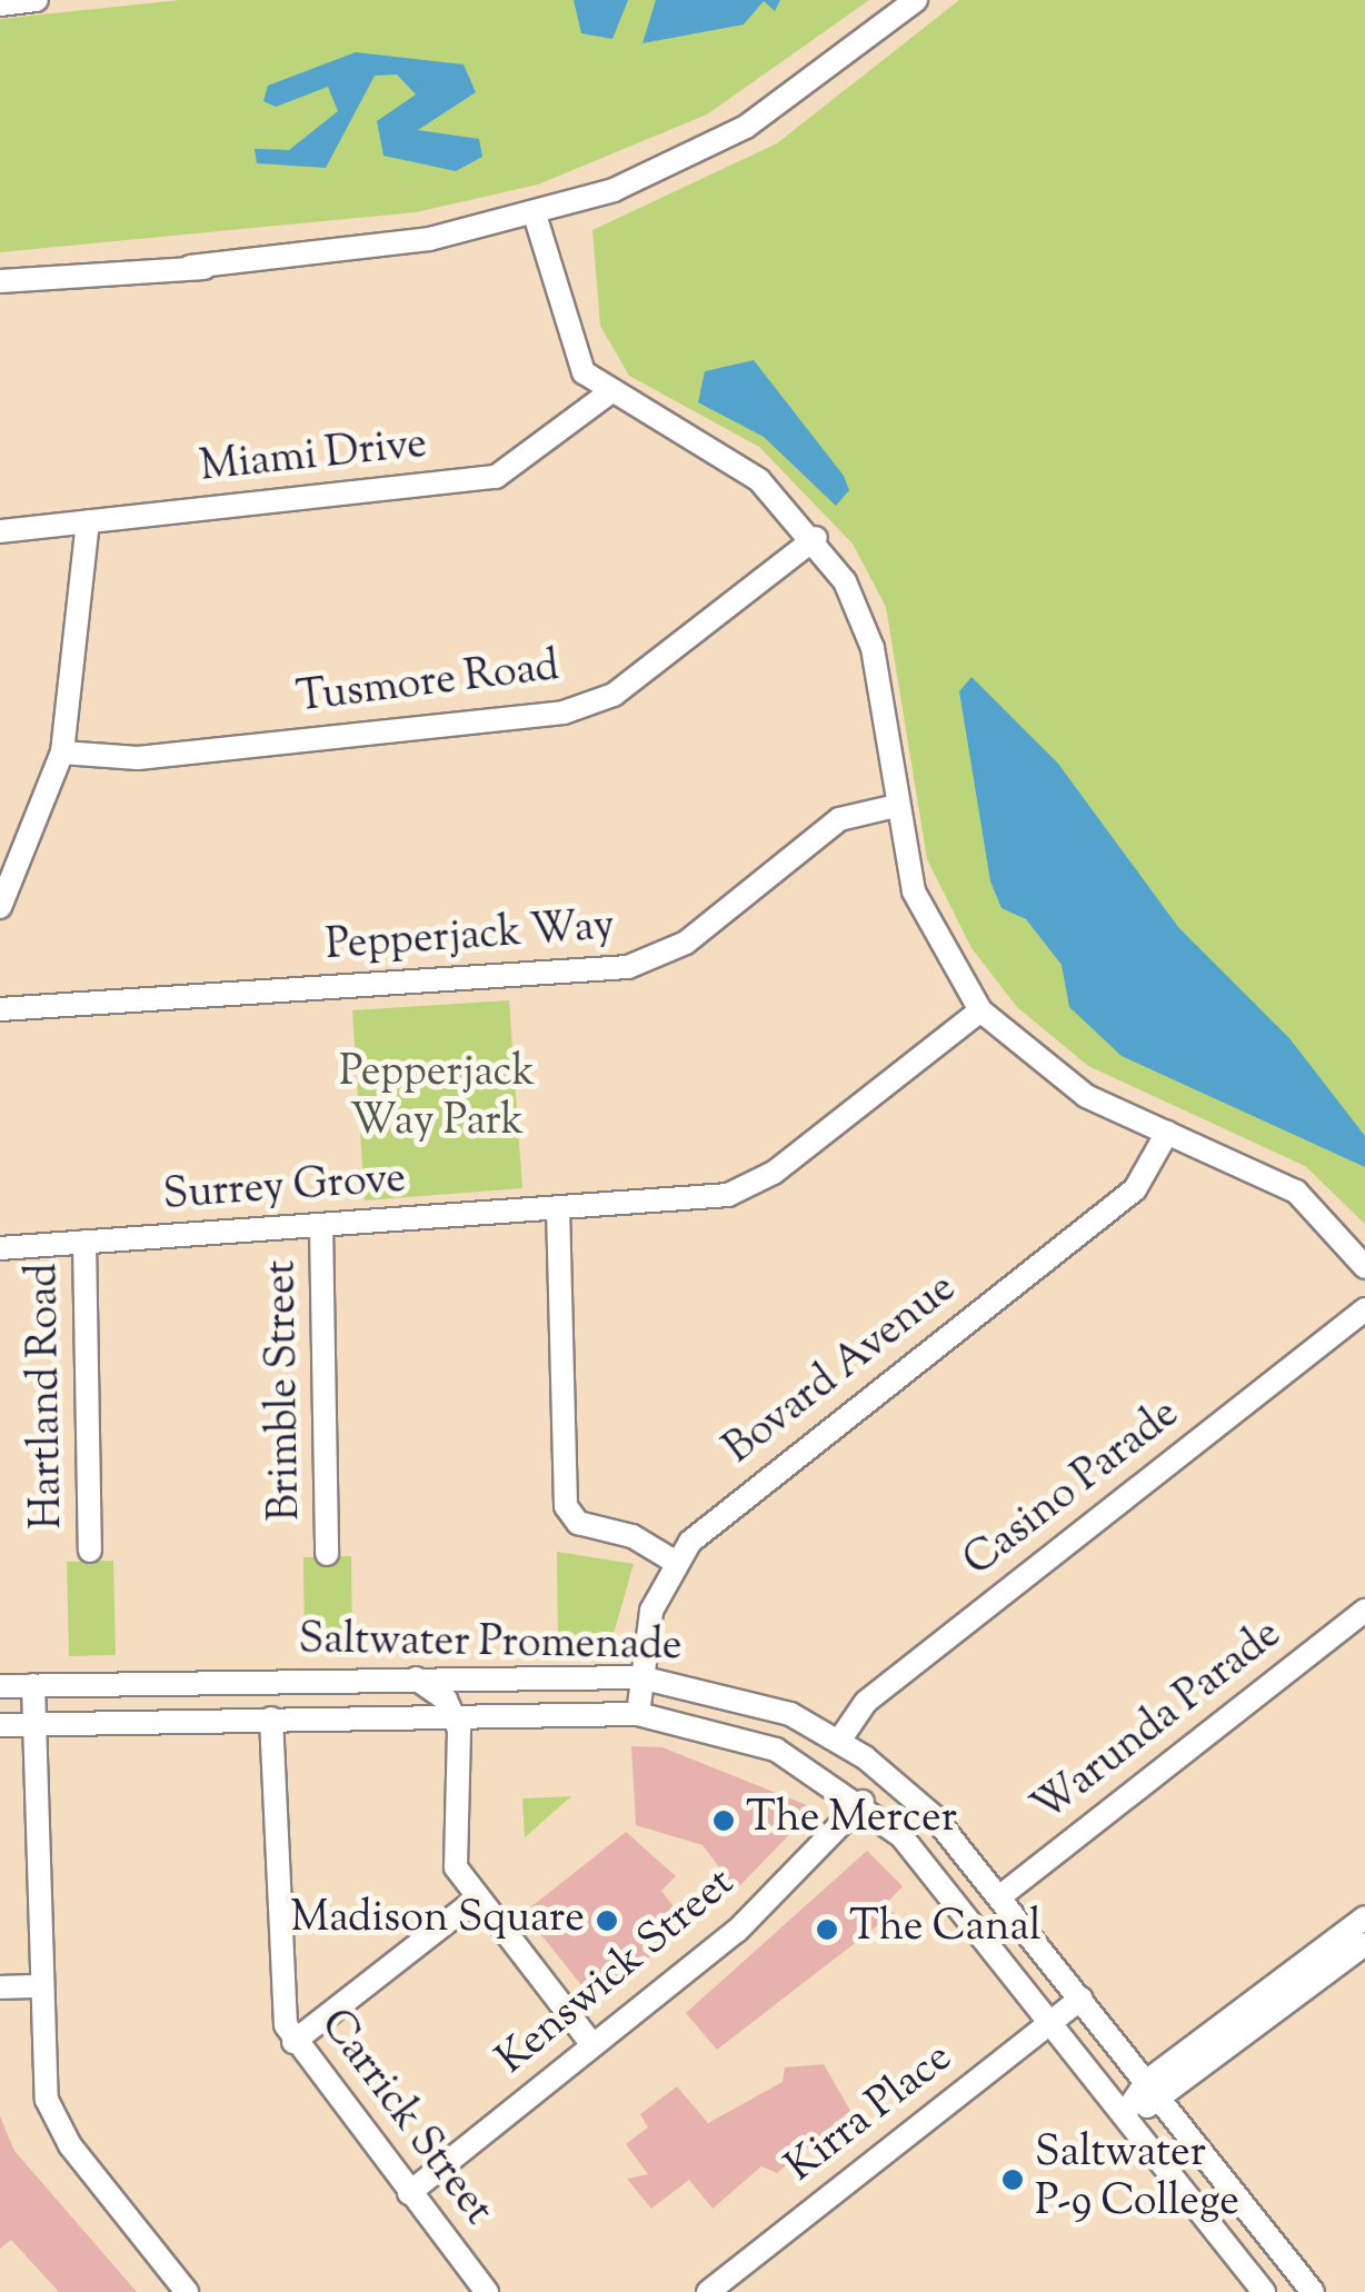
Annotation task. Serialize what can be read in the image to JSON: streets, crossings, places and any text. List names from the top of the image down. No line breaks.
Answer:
{"streets":{"street":["Miami Drive","Tusmore Road","Pepperjack Way","Surrey Grove","Bovard Avenue","Brimble Street","Hartland Road","Casino Parade","Saltwater Promenade","Warunda Parade","Kenswick Street","Kirra Place","Carrick Street"]},"crossings":[["Surrey Grove","Brimble Street"],["Surrey Grove","Hartland Road"],["Bovard Avenue","Saltwater Promenade"],["Casino Parade","Saltwater Promenade"],["Saltwater Promenade","Warunda Parade"],["Saltwater Promenade","Kenswick Street"],["Saltwater Promenade","Kirra Place"],["Saltwater Promenade","Carrick Street"],["Kenswick Street","Carrick Street"]],"parks":["Pepperjack Way Park"],"places":["The Mercer","Madison Square","The Canal","Saltwater P-9 College"]}
